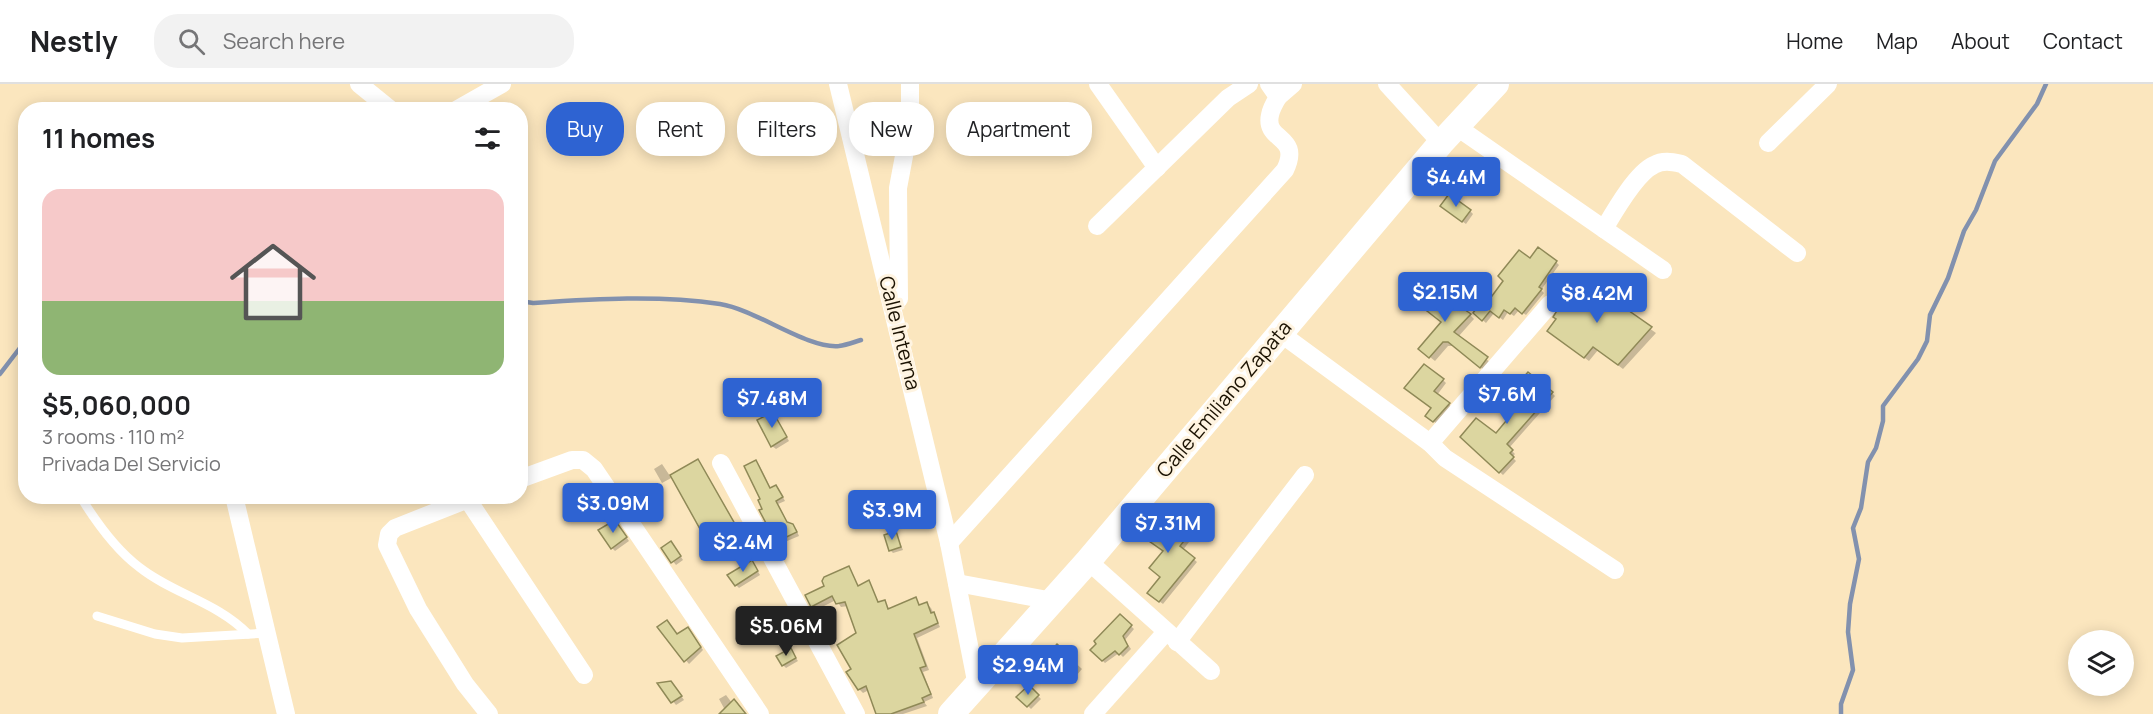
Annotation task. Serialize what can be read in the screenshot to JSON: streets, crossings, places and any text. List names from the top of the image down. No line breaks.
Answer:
{"streets":{"main road":["Calle Emiliano Zapata"],"street":["Calle Interna"]},"crossings":[["Calle Interna","Calle Emiliano Zapata"]],"page":{"header":"Nestly","search":"Search here","nav":["Home","Map","About","Contact"],"chip":["Buy","Rent","Filters","New","Apartment"],"heading":"11 homes","price":["$4.4M","$2.15M","$8.42M","$7.6M","$7.48M","$3.09M","$3.9M","$7.31M","$2.4M","$5.06M","$2.94M"],"list":[{"name":"$5,060,000","note":"3 rooms · 110 m² · Privada Del Servicio"}]}}
